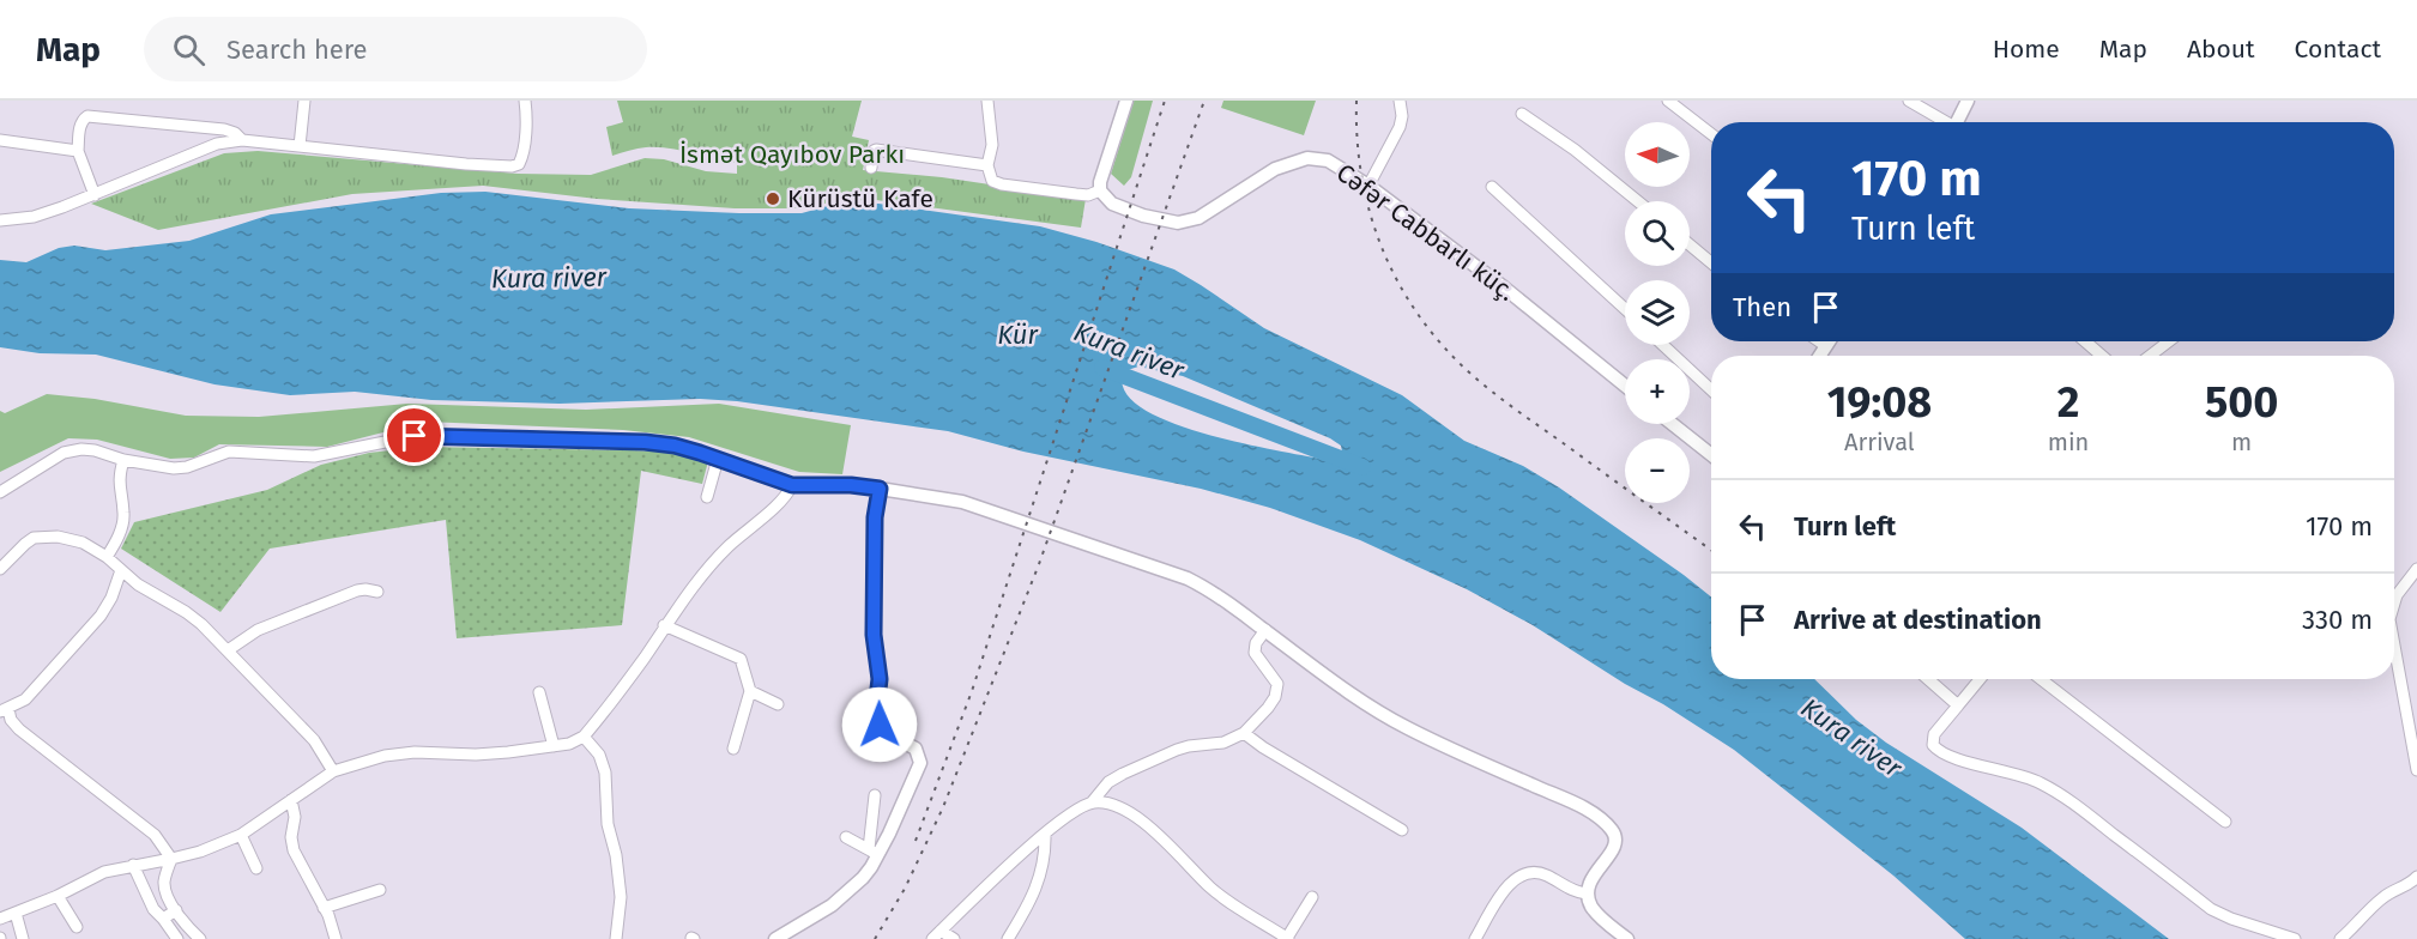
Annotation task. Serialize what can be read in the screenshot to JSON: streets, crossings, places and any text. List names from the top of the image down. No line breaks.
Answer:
{"streets":{"street":["Cəfər Cabbarlı küç."]},"water":["Kura river","Kür"],"parks":["İsmət Qayıbov Parkı"],"places":["Kürüstü Kafe"],"north":"left","page":{"header":"Map","search":"Search here","nav":["Home","Map","About","Contact"],"map_buttons":["+","−"],"turn":["170 m","Turn left"],"then":"Then","eta":["19:08","Arrival","2","min","500","m"],"list":[{"name":"Turn left","value":"170 m"},{"name":"Arrive at destination","value":"330 m"}]}}
